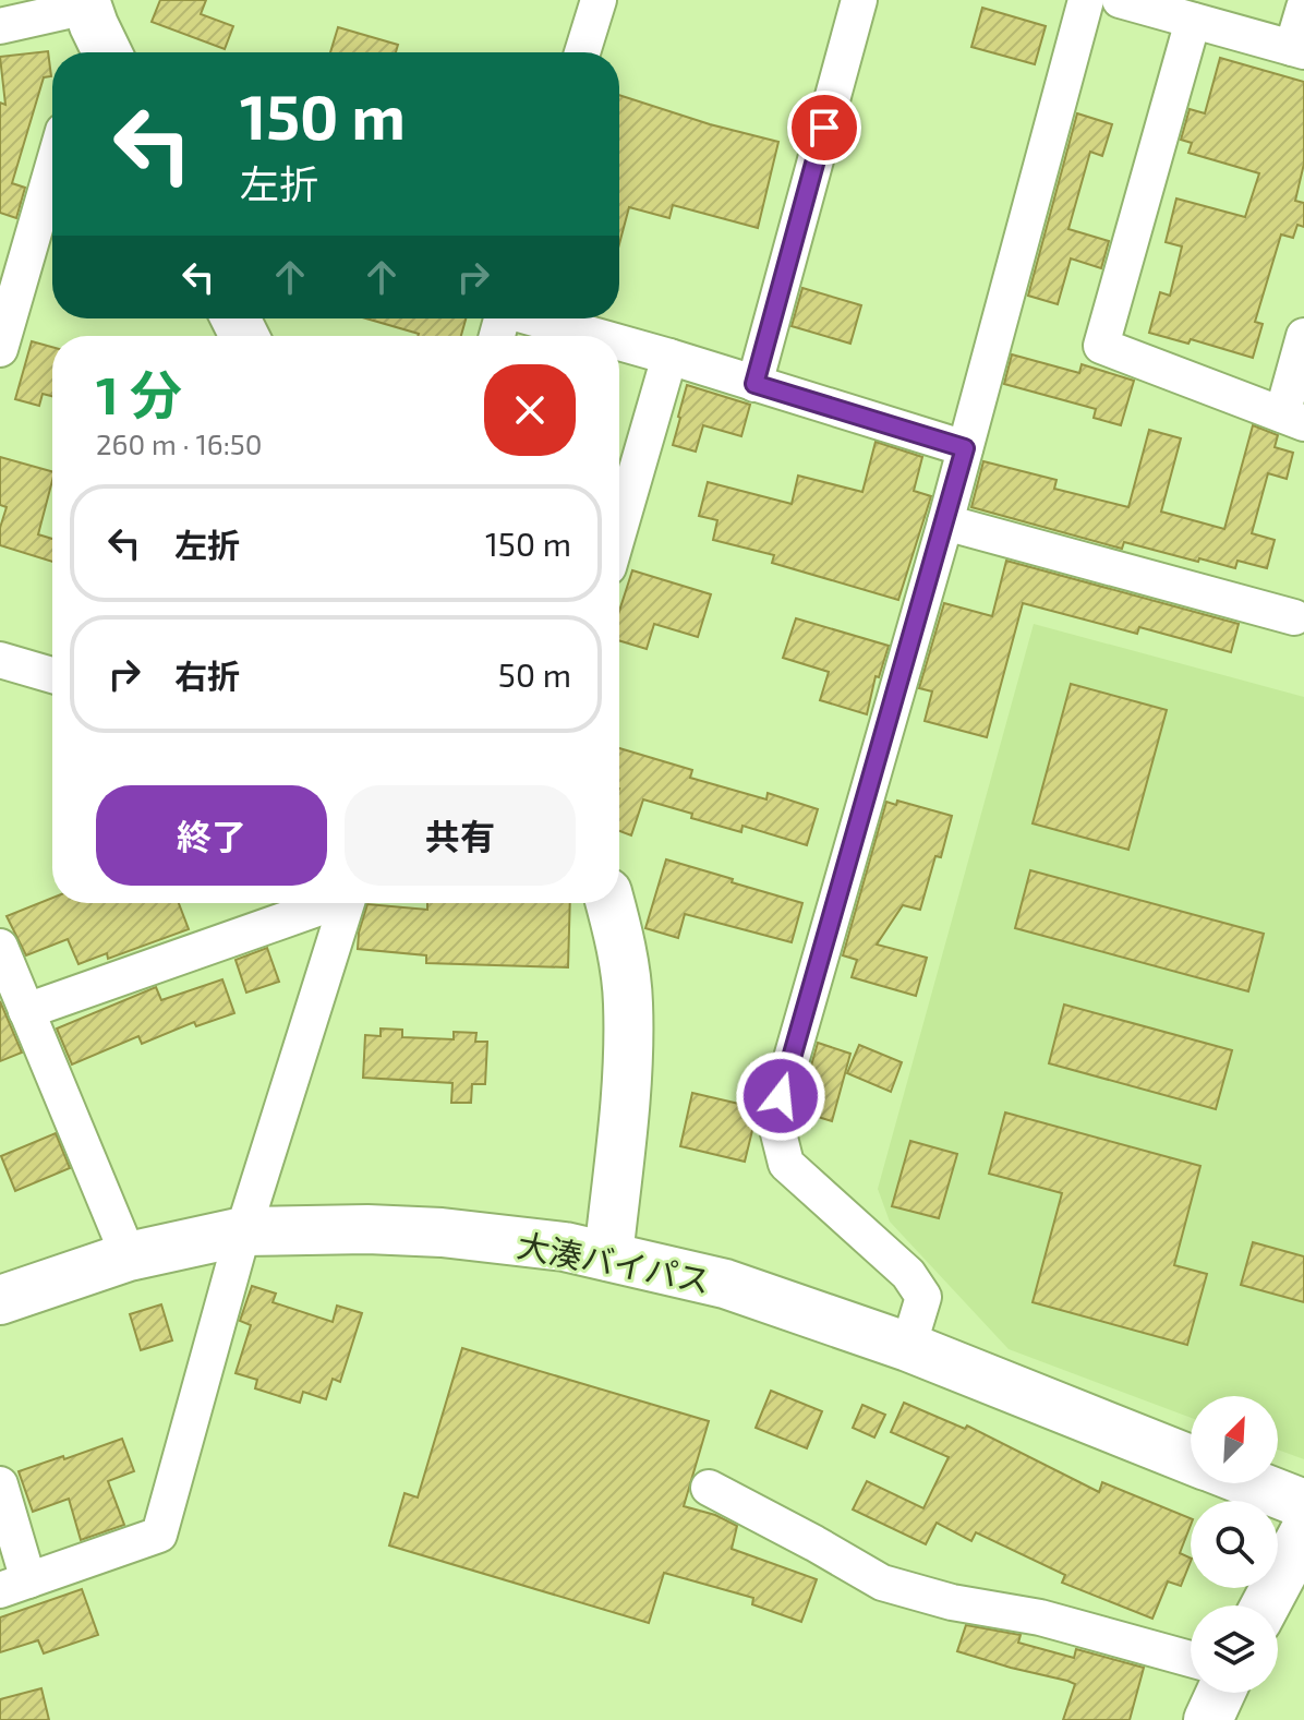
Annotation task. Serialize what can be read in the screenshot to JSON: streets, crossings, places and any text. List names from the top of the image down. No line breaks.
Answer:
{"streets":{"main road":["大湊バイパス"]},"north":"top right","page":{"turn":["150 m","左折"],"heading":["1 分","260 m · 16:50"],"list":[{"name":"左折","value":"150 m"},{"name":"右折","value":"50 m"}],"buttons":["終了","共有"]}}
